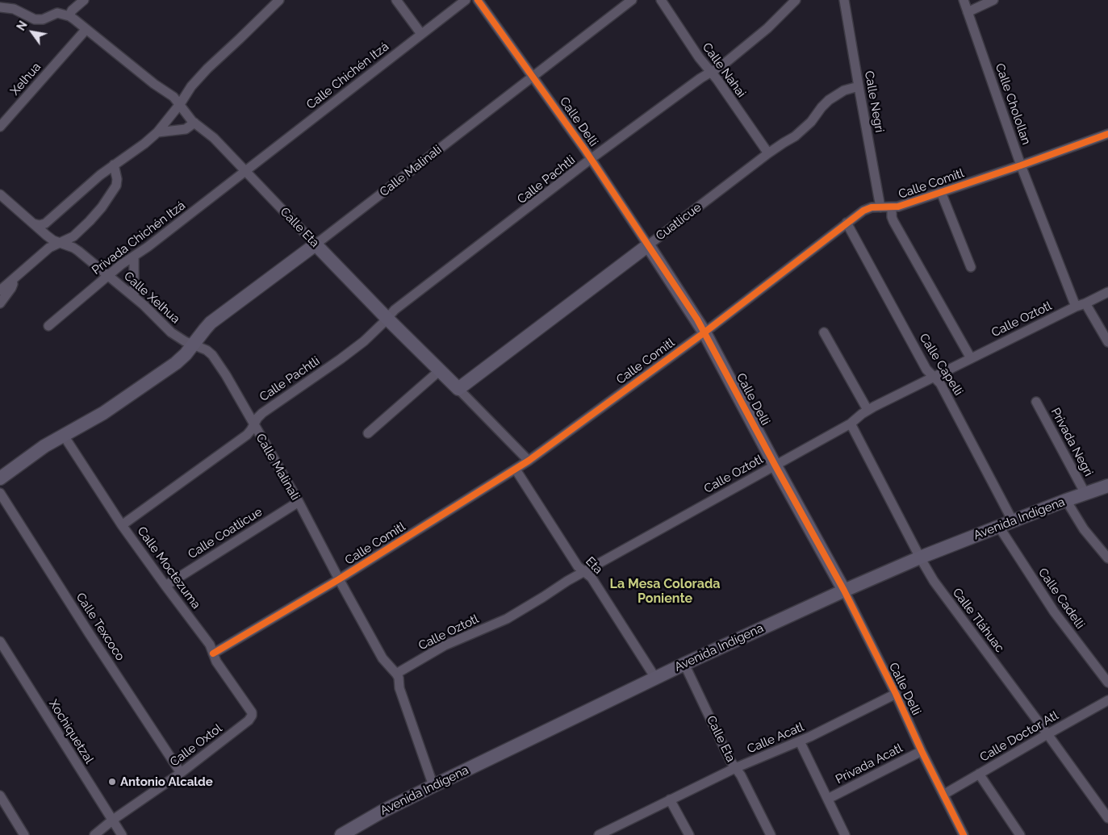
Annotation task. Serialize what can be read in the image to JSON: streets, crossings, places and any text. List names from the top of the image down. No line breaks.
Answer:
{"streets":{"street":["Calle Nahai","Calle Chichén Itzá","Xelhua","Calle Negri","Calle Cholollan","Calle Delli","Calle Malinali","Calle Pachtli","Calle Comitl","Cuatlicue","Calle Eta","Privada Chichén Itzá","Calle Xelhua","Calle Oztotl","Calle Capelli","Privada Negri","Avenida Indígena","Calle Coatlicue","Eta","Calle Moctezuma","Calle Cadelli","Calle Tláhuac","Calle Texcoco","Xochiquetzal","Calle Doctor Atl","Calle Acatl","Calle Oxtol","Privada Acatl"]},"crossings":[["Calle Nahai","Calle Pachtli"],["Calle Nahai","Cuatlicue"],["Calle Chichén Itzá","Calle Eta"],["Calle Chichén Itzá","Privada Chichén Itzá"],["Xelhua","Calle Eta"],["Calle Negri","Calle Comitl"],["Calle Negri","Cuatlicue"],["Calle Cholollan","Calle Comitl"],["Calle Cholollan","Calle Oztotl"],["Calle Delli","Calle Malinali"],["Calle Delli","Calle Pachtli"],["Calle Delli","Calle Comitl"],["Calle Delli","Cuatlicue"],["Calle Delli","Calle Oztotl"],["Calle Delli","Avenida Indígena"],["Calle Delli","Calle Doctor Atl"],["Calle Delli","Calle Acatl"],["Calle Delli","Privada Acatl"],["Calle Malinali","Calle Pachtli"],["Calle Malinali","Calle Comitl"],["Calle Malinali","Calle Eta"],["Calle Malinali","Calle Xelhua"],["Calle Malinali","Calle Oztotl"],["Calle Malinali","Calle Coatlicue"],["Calle Malinali","Calle Moctezuma"],["Calle Pachtli","Calle Eta"],["Calle Pachtli","Calle Moctezuma"],["Calle Comitl","Calle Eta"],["Calle Comitl","Calle Capelli"],["Calle Comitl","Eta"],["Calle Comitl","Calle Moctezuma"],["Cuatlicue","Calle Eta"],["Calle Eta","Privada Chichén Itzá"],["Calle Eta","Avenida Indígena"],["Calle Eta","Calle Acatl"],["Privada Chichén Itzá","Calle Xelhua"],["Calle Oztotl","Calle Capelli"],["Calle Oztotl","Eta"],["Calle Oztotl","Calle Tláhuac"],["Calle Capelli","Avenida Indígena"],["Privada Negri","Avenida Indígena"],["Avenida Indígena","Eta"],["Avenida Indígena","Calle Cadelli"],["Avenida Indígena","Calle Tláhuac"],["Calle Coatlicue","Calle Moctezuma"],["Calle Moctezuma","Calle Oxtol"],["Calle Tláhuac","Calle Doctor Atl"],["Calle Texcoco","Calle Oxtol"],["Xochiquetzal","Calle Oxtol"]],"districts":["La Mesa Colorada Poniente"],"places":["Antonio Alcalde"],"north":"top left"}
